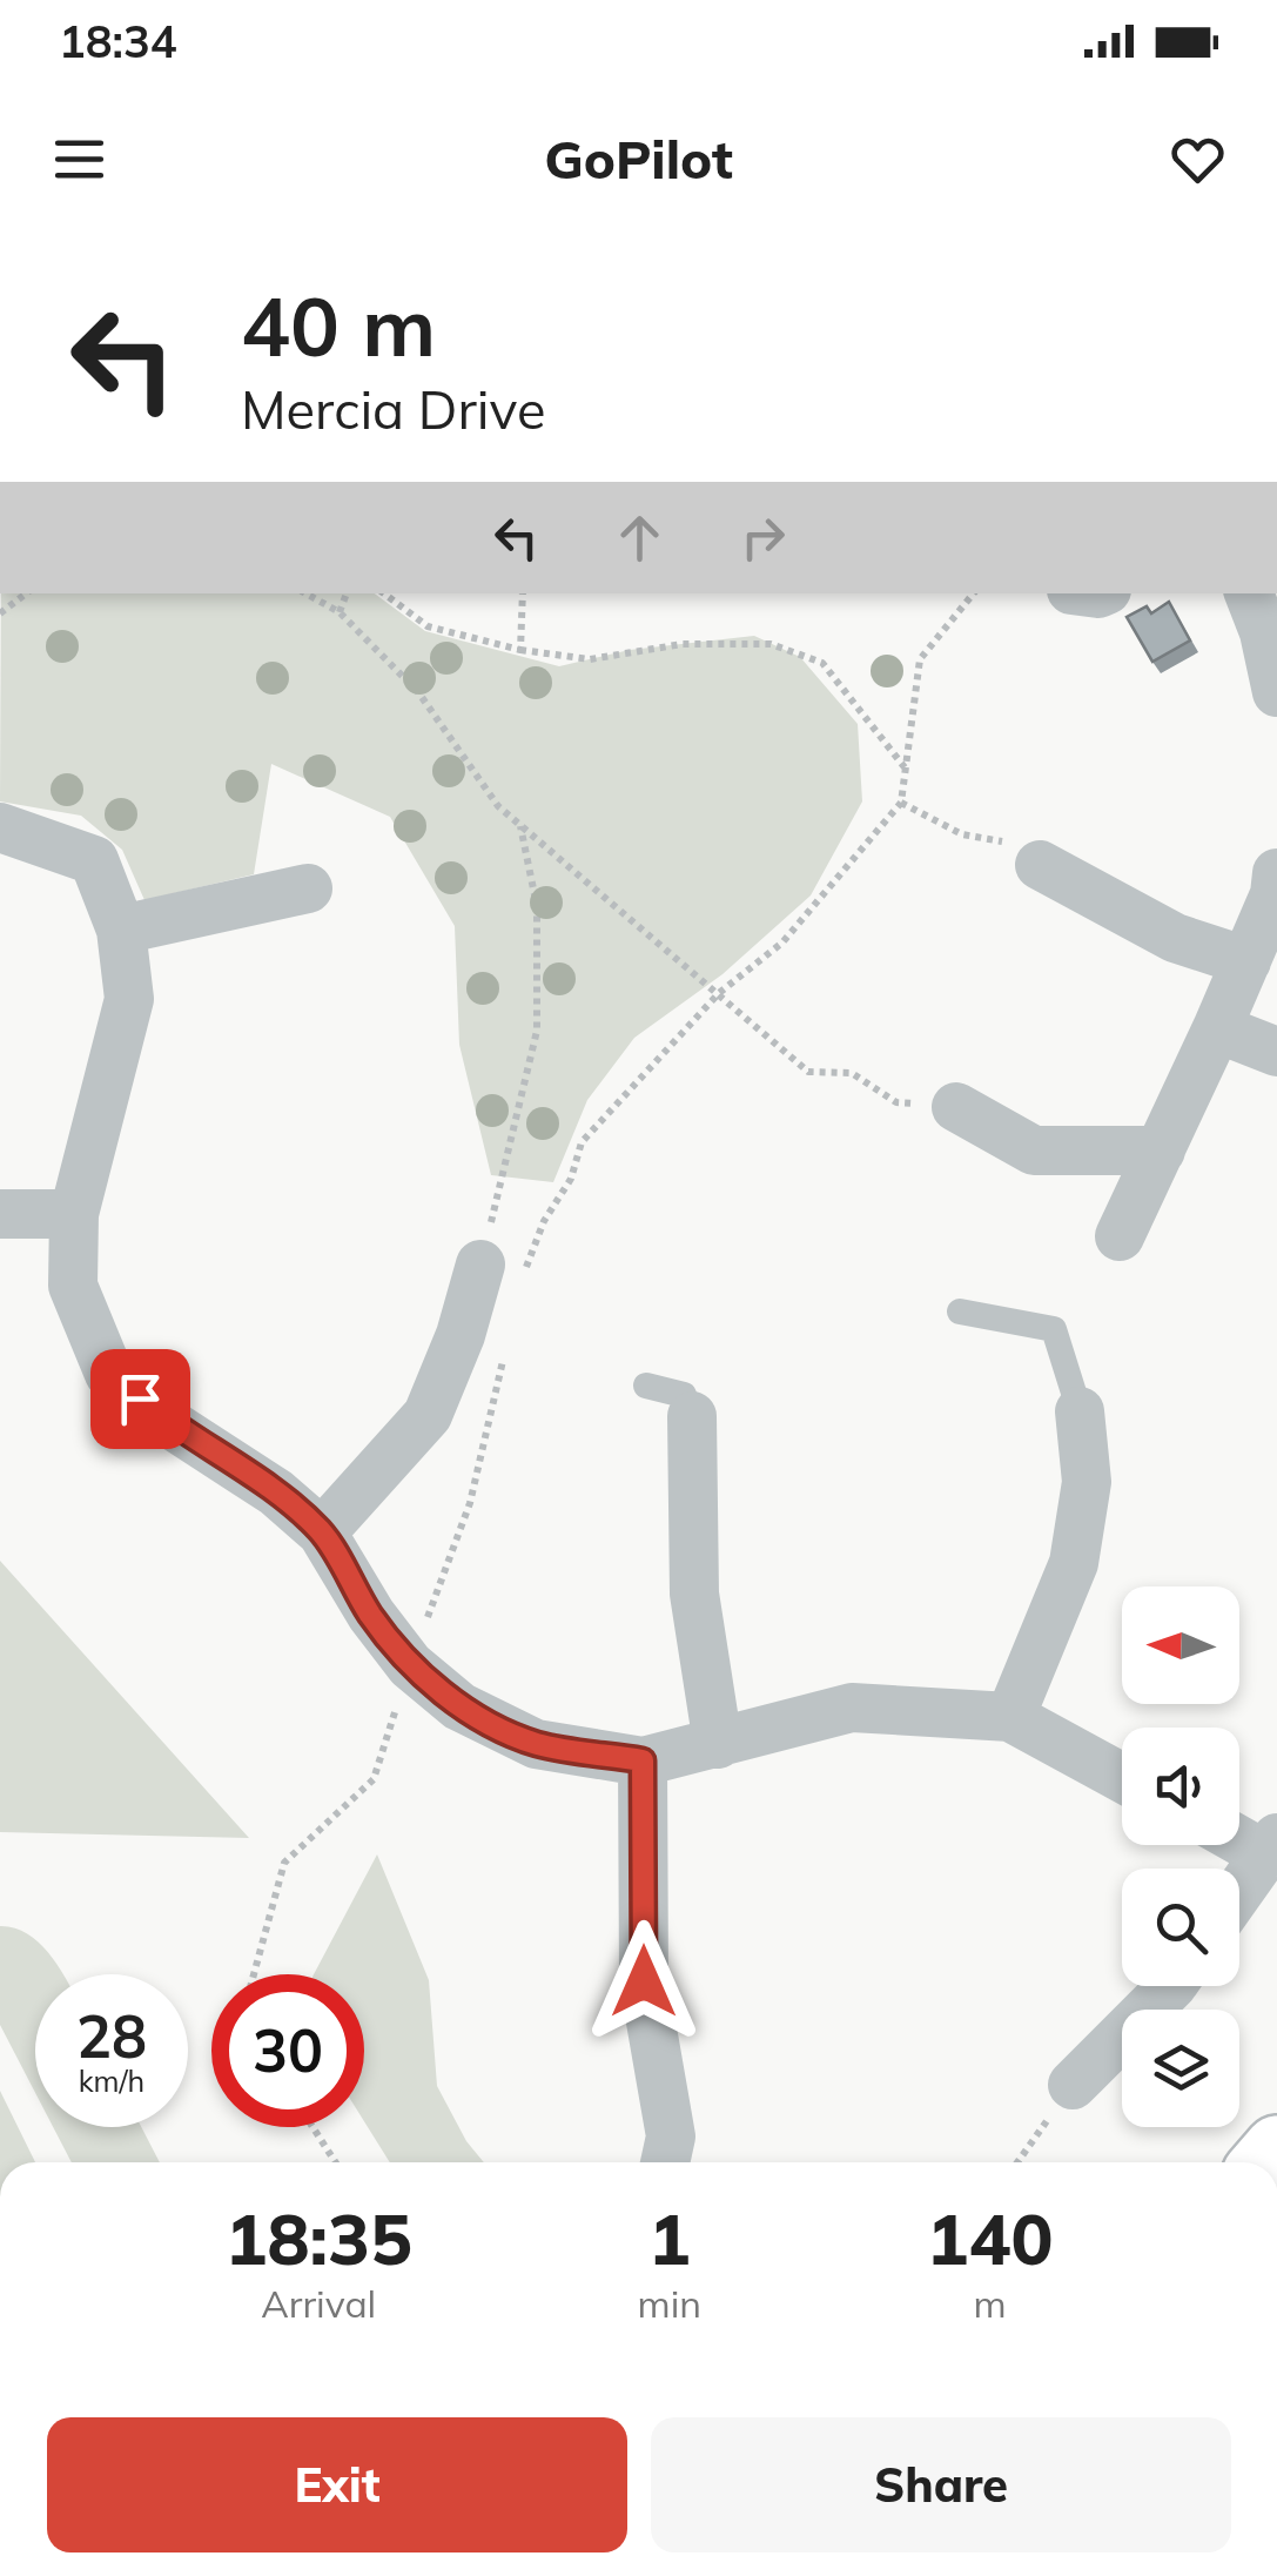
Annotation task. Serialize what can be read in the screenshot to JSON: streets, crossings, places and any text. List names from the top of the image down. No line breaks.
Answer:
{"north":"left","page":{"status":"18:34","header":"GoPilot","turn":["40 m","Mercia Drive"],"speed":"28 km/h","limit":"30","eta":["18:35","Arrival","1","min","140","m"],"buttons":["Exit","Share"]}}
